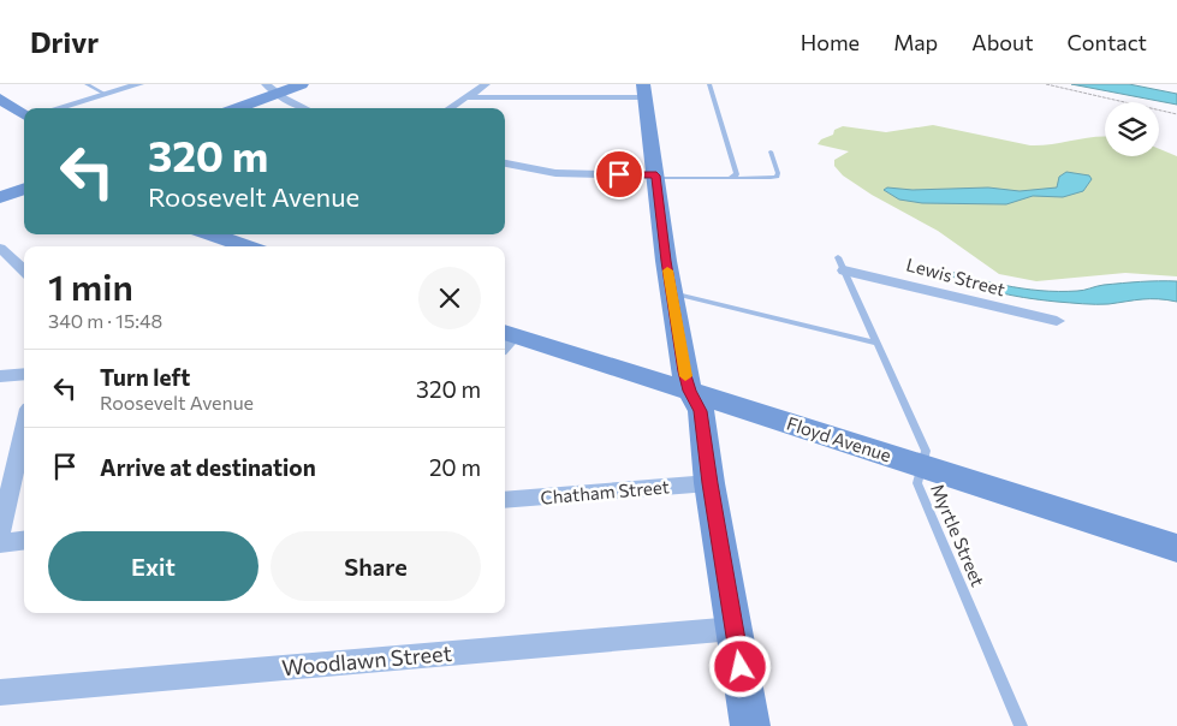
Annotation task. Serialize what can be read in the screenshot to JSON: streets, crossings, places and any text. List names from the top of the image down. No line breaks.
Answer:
{"streets":{"street":["Lewis Street","Floyd Avenue","Chatham Street","Woodlawn Street"],"lane":["Myrtle Street"]},"crossings":[["Lewis Street","Myrtle Street"],["Floyd Avenue","Myrtle Street"]],"page":{"header":"Drivr","nav":["Home","Map","About","Contact"],"turn":["320 m","Roosevelt Avenue"],"heading":["1 min","340 m · 15:48"],"list":[{"name":"Turn left","note":"Roosevelt Avenue","value":"320 m"},{"name":"Arrive at destination","value":"20 m"}],"buttons":["Exit","Share"]}}
